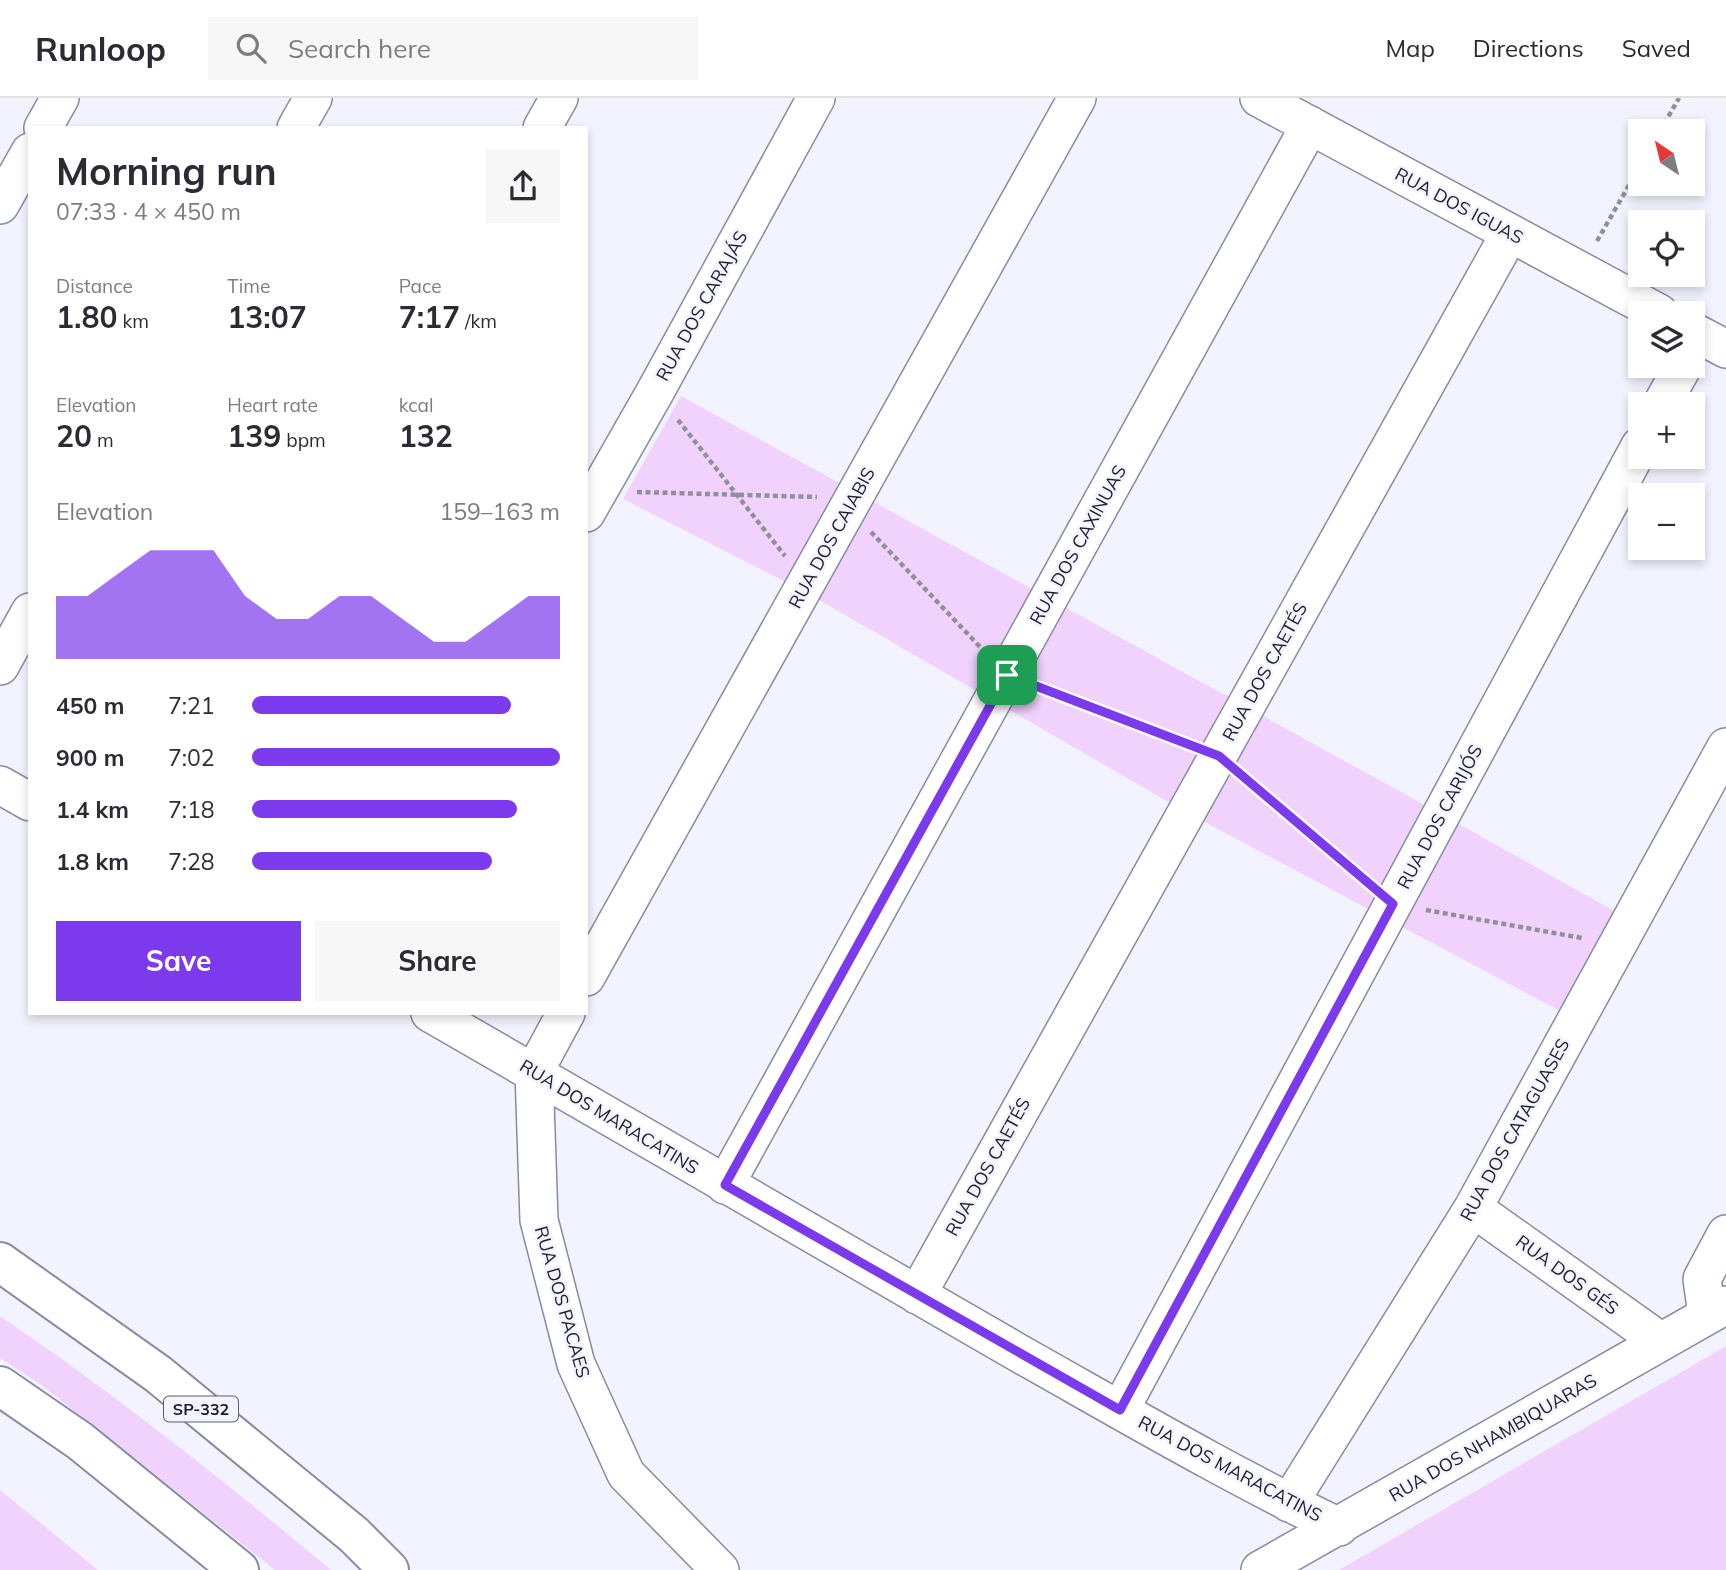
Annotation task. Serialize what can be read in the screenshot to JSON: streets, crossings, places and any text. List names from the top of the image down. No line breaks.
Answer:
{"streets":{"highway":["SP-332"],"street":["RUA DOS IGUAS","RUA DOS CARAJÁS","RUA DOS CAIABIS","RUA DOS CAXINUAS","RUA DOS CAETÉS","RUA DOS CARIJÓS","RUA DOS MARACATINS","RUA DOS CATAGUASES","RUA DOS GÉS","RUA DOS PACAES","RUA DOS NHAMBIQUARAS"]},"crossings":[["RUA DOS IGUAS","RUA DOS CAXINUAS"],["RUA DOS IGUAS","RUA DOS CAETÉS"],["RUA DOS CAXINUAS","RUA DOS MARACATINS"],["RUA DOS CAETÉS","RUA DOS MARACATINS"],["RUA DOS CARIJÓS","RUA DOS MARACATINS"],["RUA DOS MARACATINS","RUA DOS CATAGUASES"],["RUA DOS MARACATINS","RUA DOS PACAES"],["RUA DOS MARACATINS","RUA DOS NHAMBIQUARAS"],["RUA DOS CATAGUASES","RUA DOS GÉS"],["RUA DOS GÉS","RUA DOS NHAMBIQUARAS"]],"north":"top left","page":{"header":"Runloop","search":"Search here","nav":["Map","Directions","Saved"],"map_buttons":["+","−"],"heading":["Morning run","07:33 · 4 × 450 m"],"stats":[["Distance","1.80 km"],["Time","13:07"],["Pace","7:17 /km"],["Elevation","20 m"],["Heart rate","139 bpm"],["kcal","132"]],"chart":["Elevation","159–163 m"],"list":[{"name":"450 m","note":"7:21"},{"name":"900 m","note":"7:02"},{"name":"1.4 km","note":"7:18"},{"name":"1.8 km","note":"7:28"}],"buttons":["Save","Share"]}}
